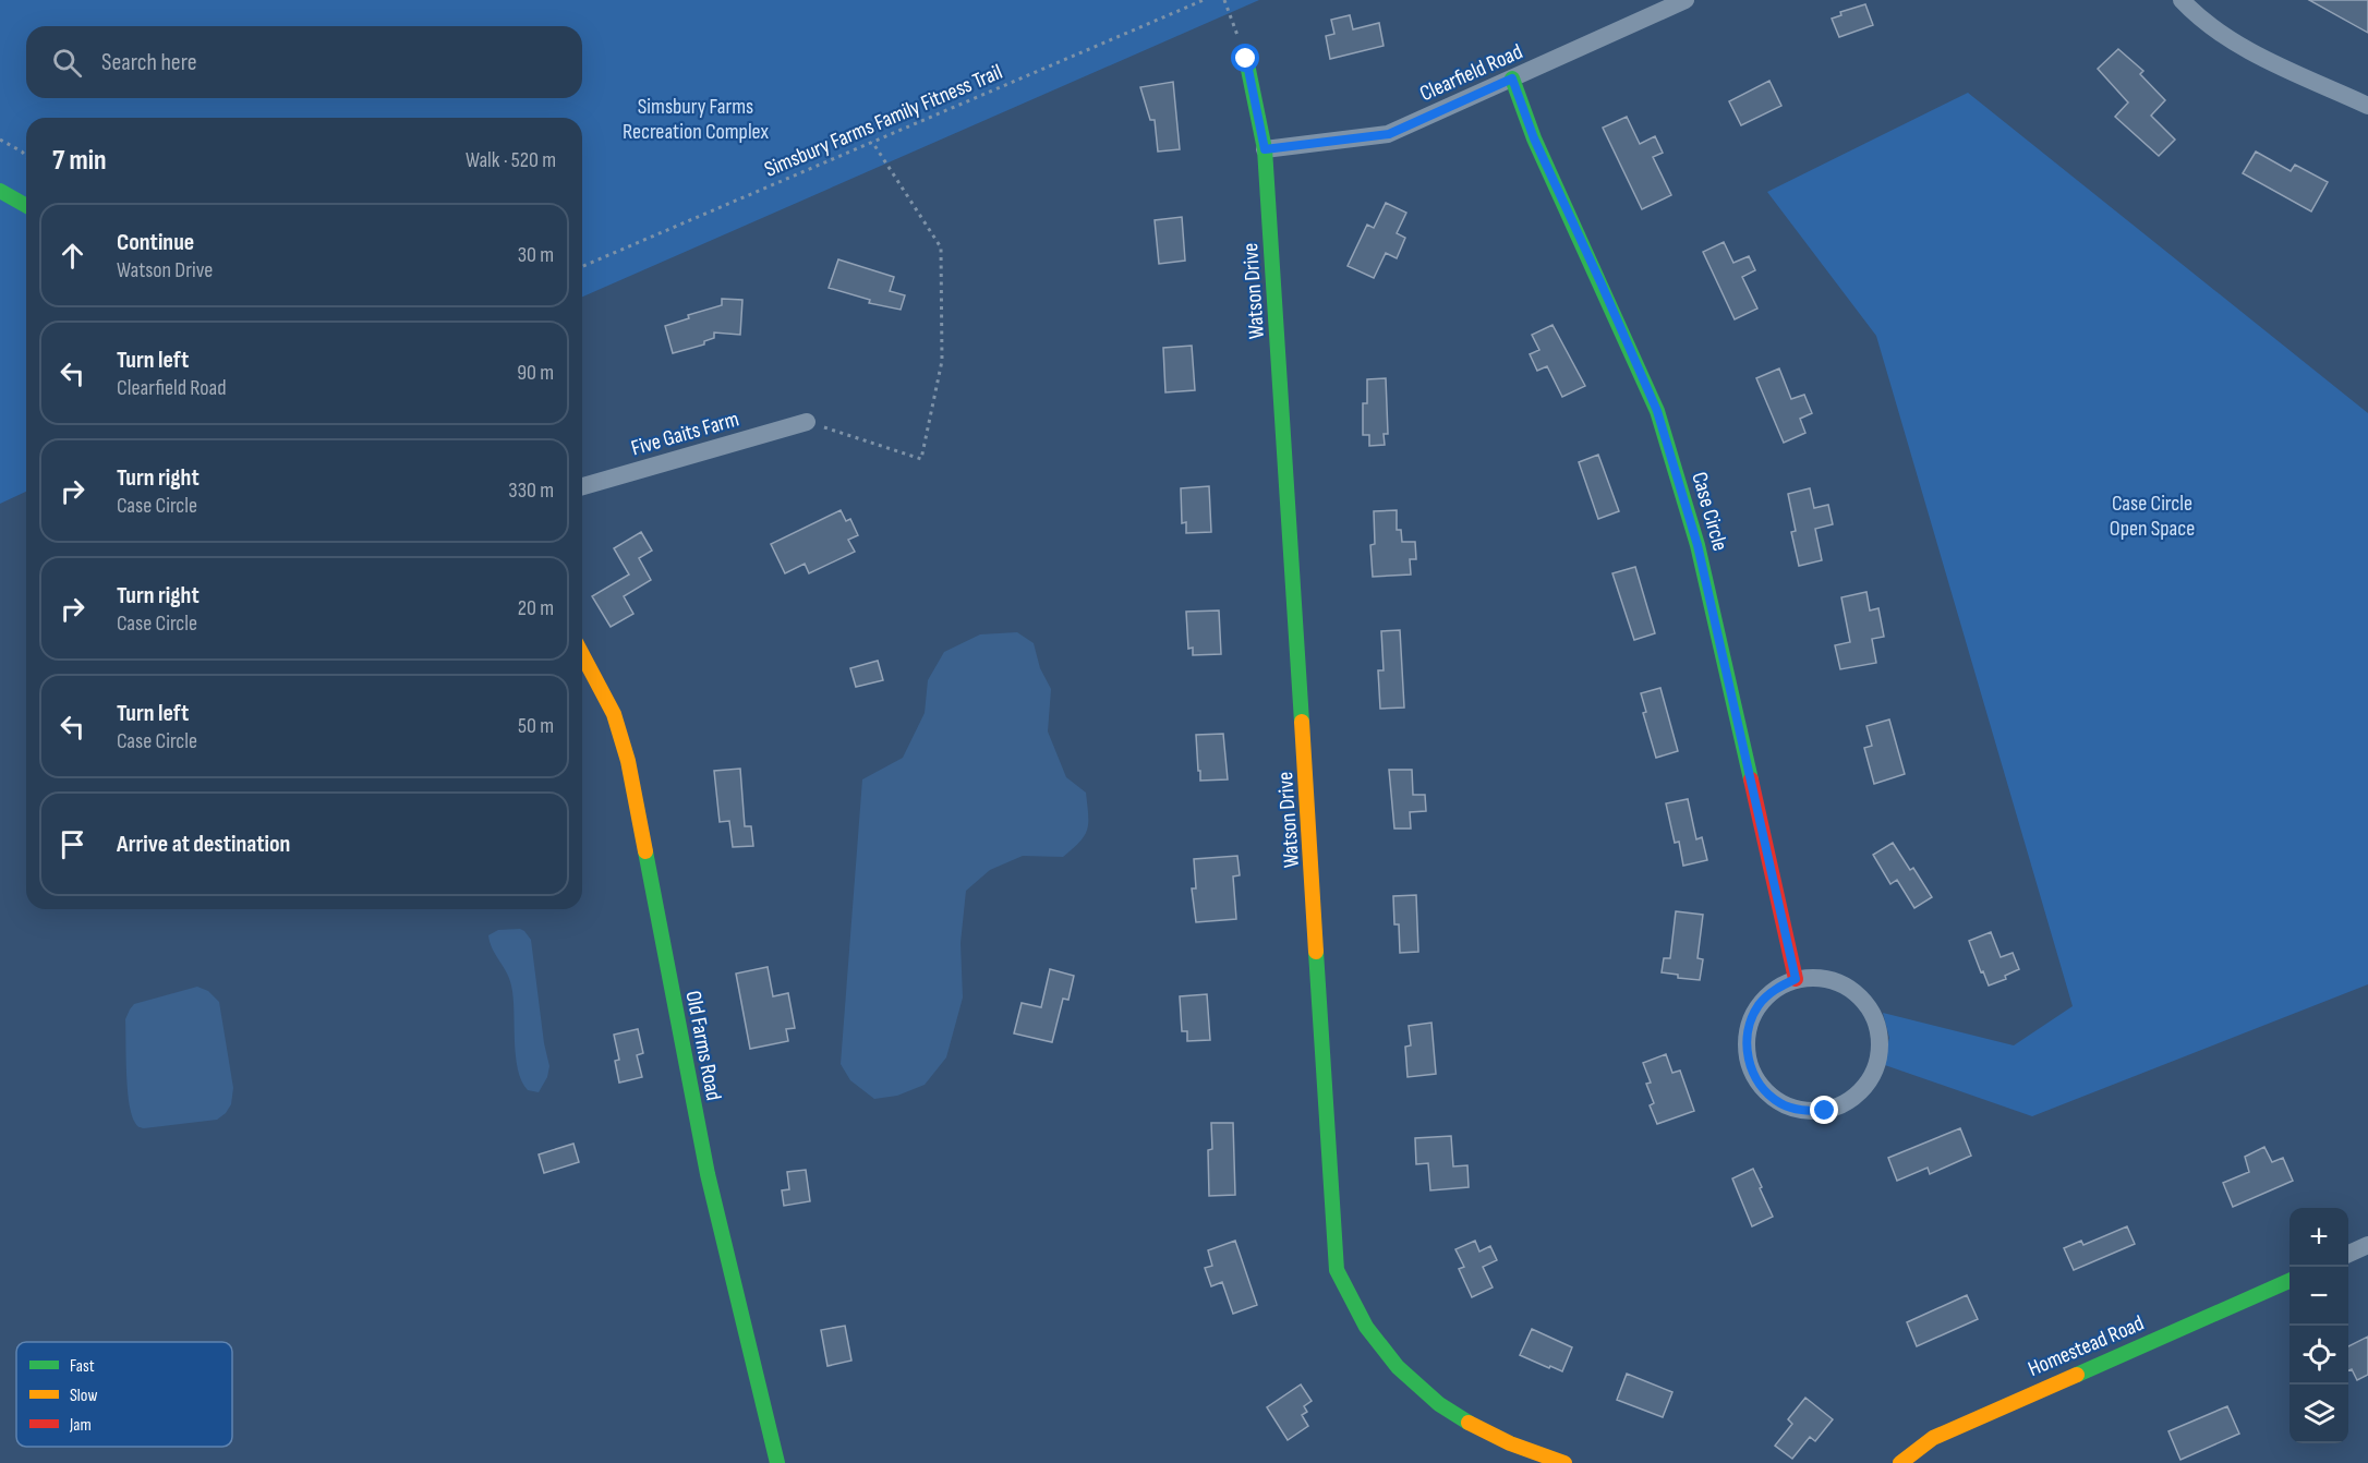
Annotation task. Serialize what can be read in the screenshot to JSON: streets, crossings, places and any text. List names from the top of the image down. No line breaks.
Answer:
{"streets":{"street":["Clearfield Road","Watson Drive","Five Gaits Farm","Case Circle","Old Farms Road","Homestead Road"],"path":["Simsbury Farms Family Fitness Trail"]},"crossings":[["Clearfield Road","Watson Drive"],["Clearfield Road","Case Circle"]],"parks":["Simsbury Farms Recreation Complex","Case Circle Open Space"],"legend":["Fast","Slow","Jam"],"page":{"search":"Search here","heading":["7 min","Walk · 520 m"],"list":[["Continue","Watson Drive","30 m"],["Turn left","Clearfield Road","90 m"],["Turn right","Case Circle","330 m"],["Turn right","Case Circle","20 m"],["Turn left","Case Circle","50 m"],"Arrive at destination"],"map_buttons":["+","−"]}}
